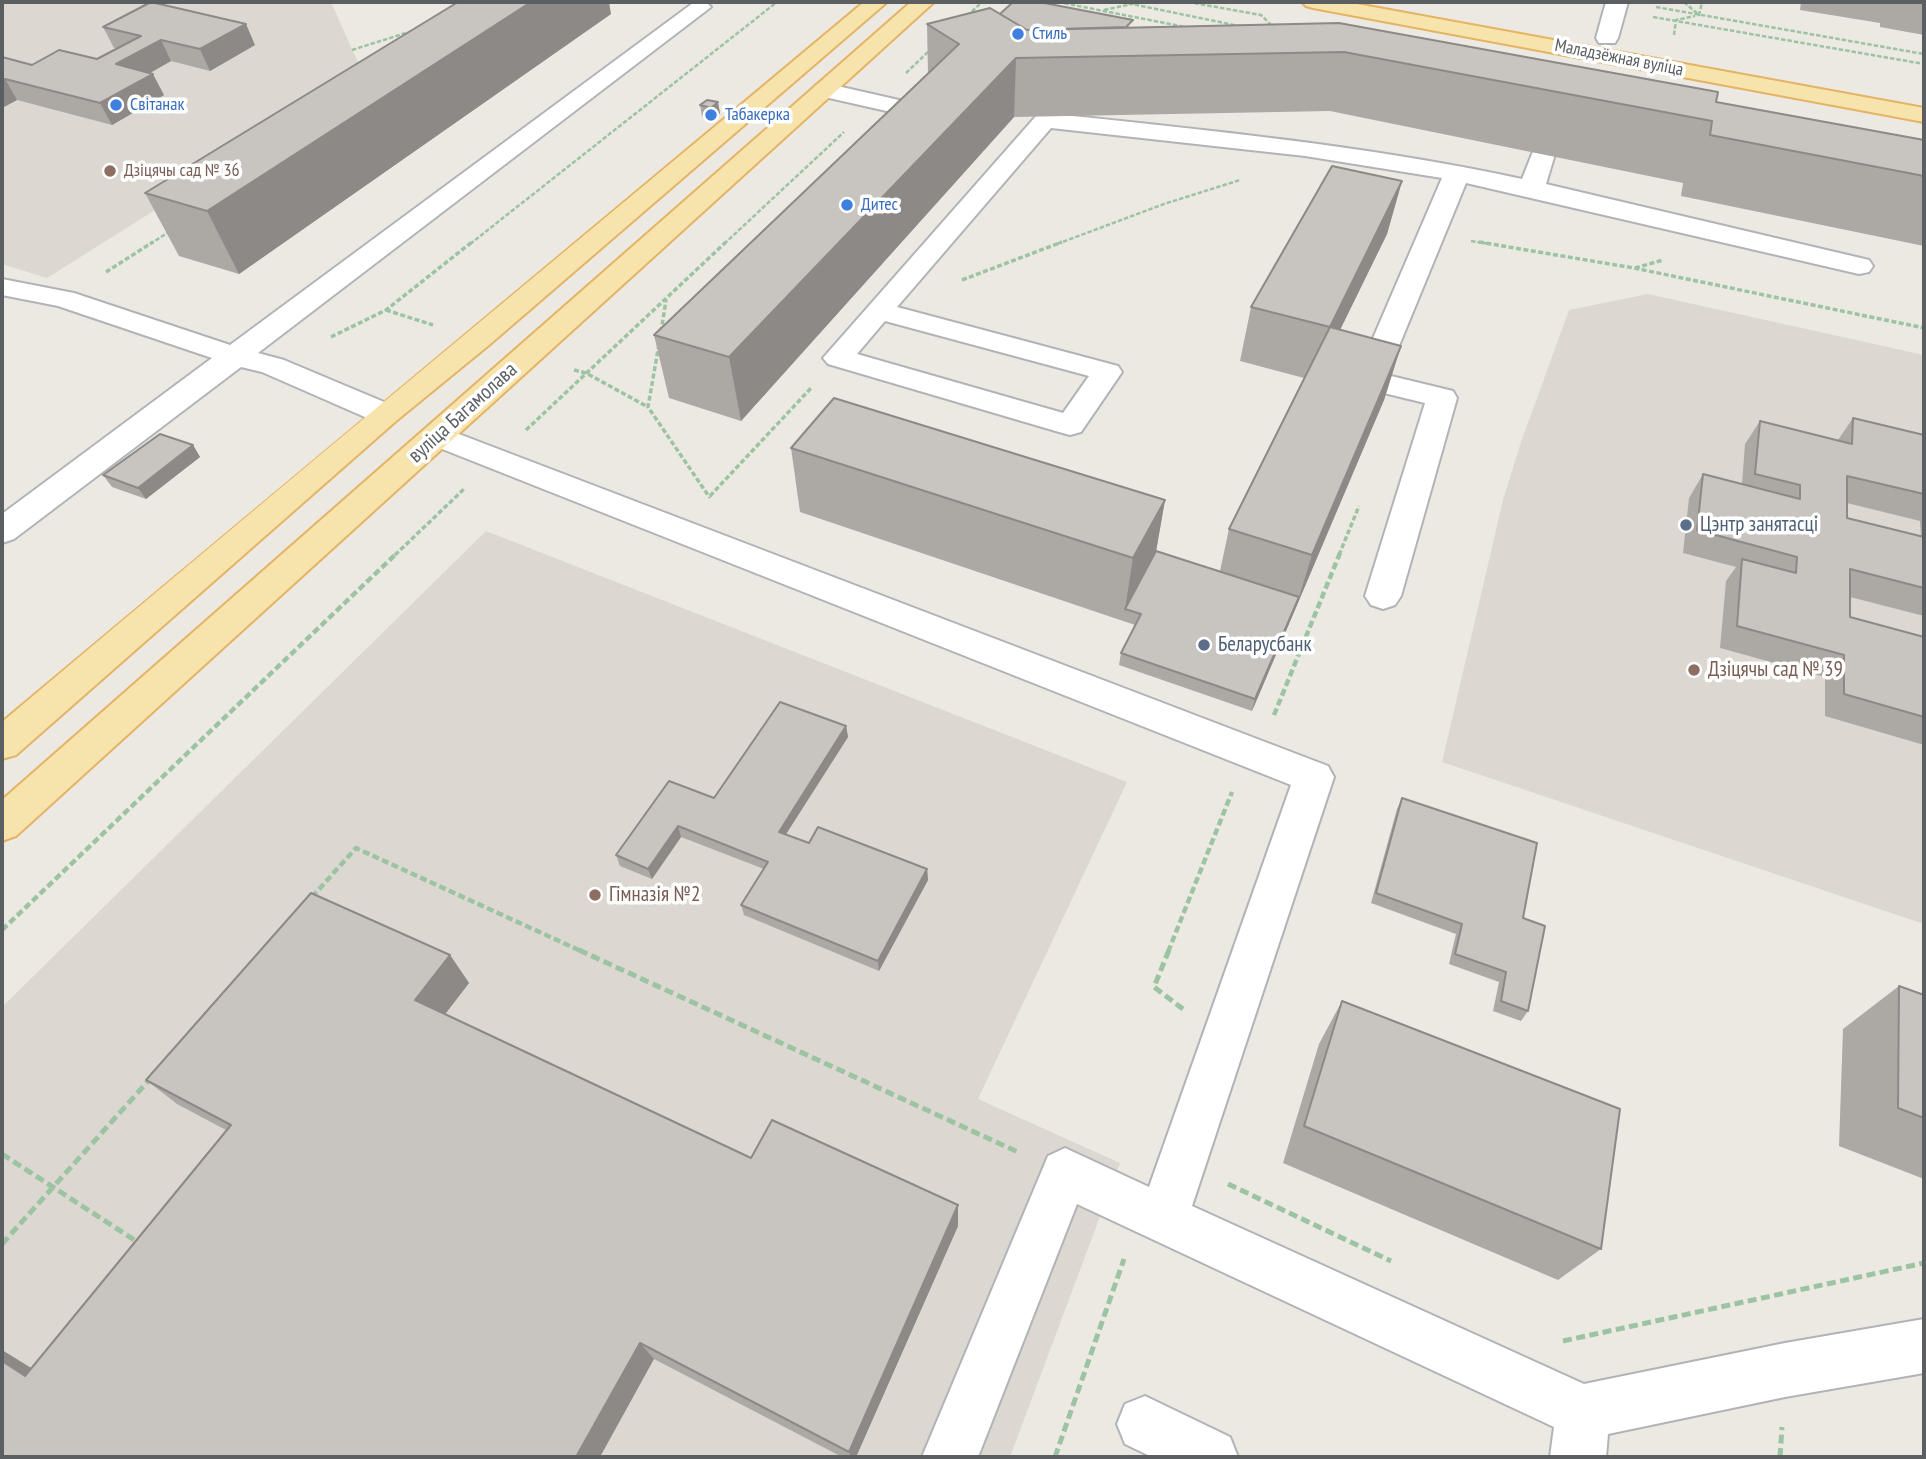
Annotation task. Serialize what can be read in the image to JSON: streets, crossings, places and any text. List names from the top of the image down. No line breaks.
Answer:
{"streets":{"main road":["Маладзёжная вуліца","вуліца Багамолава"]},"places":["Стиль","Світанак","Табакерка","Дзіцячы сад № 36","Дитес","Цэнтр занятасці","Беларусбанк","Дзіцячы сад № 39","Гімназія №2"]}
